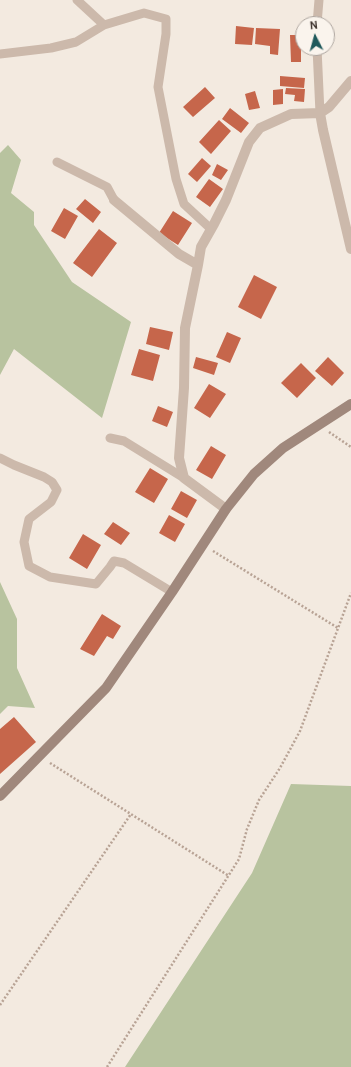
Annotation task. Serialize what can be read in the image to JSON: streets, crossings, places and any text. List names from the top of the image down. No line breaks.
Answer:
{"north":"top"}
